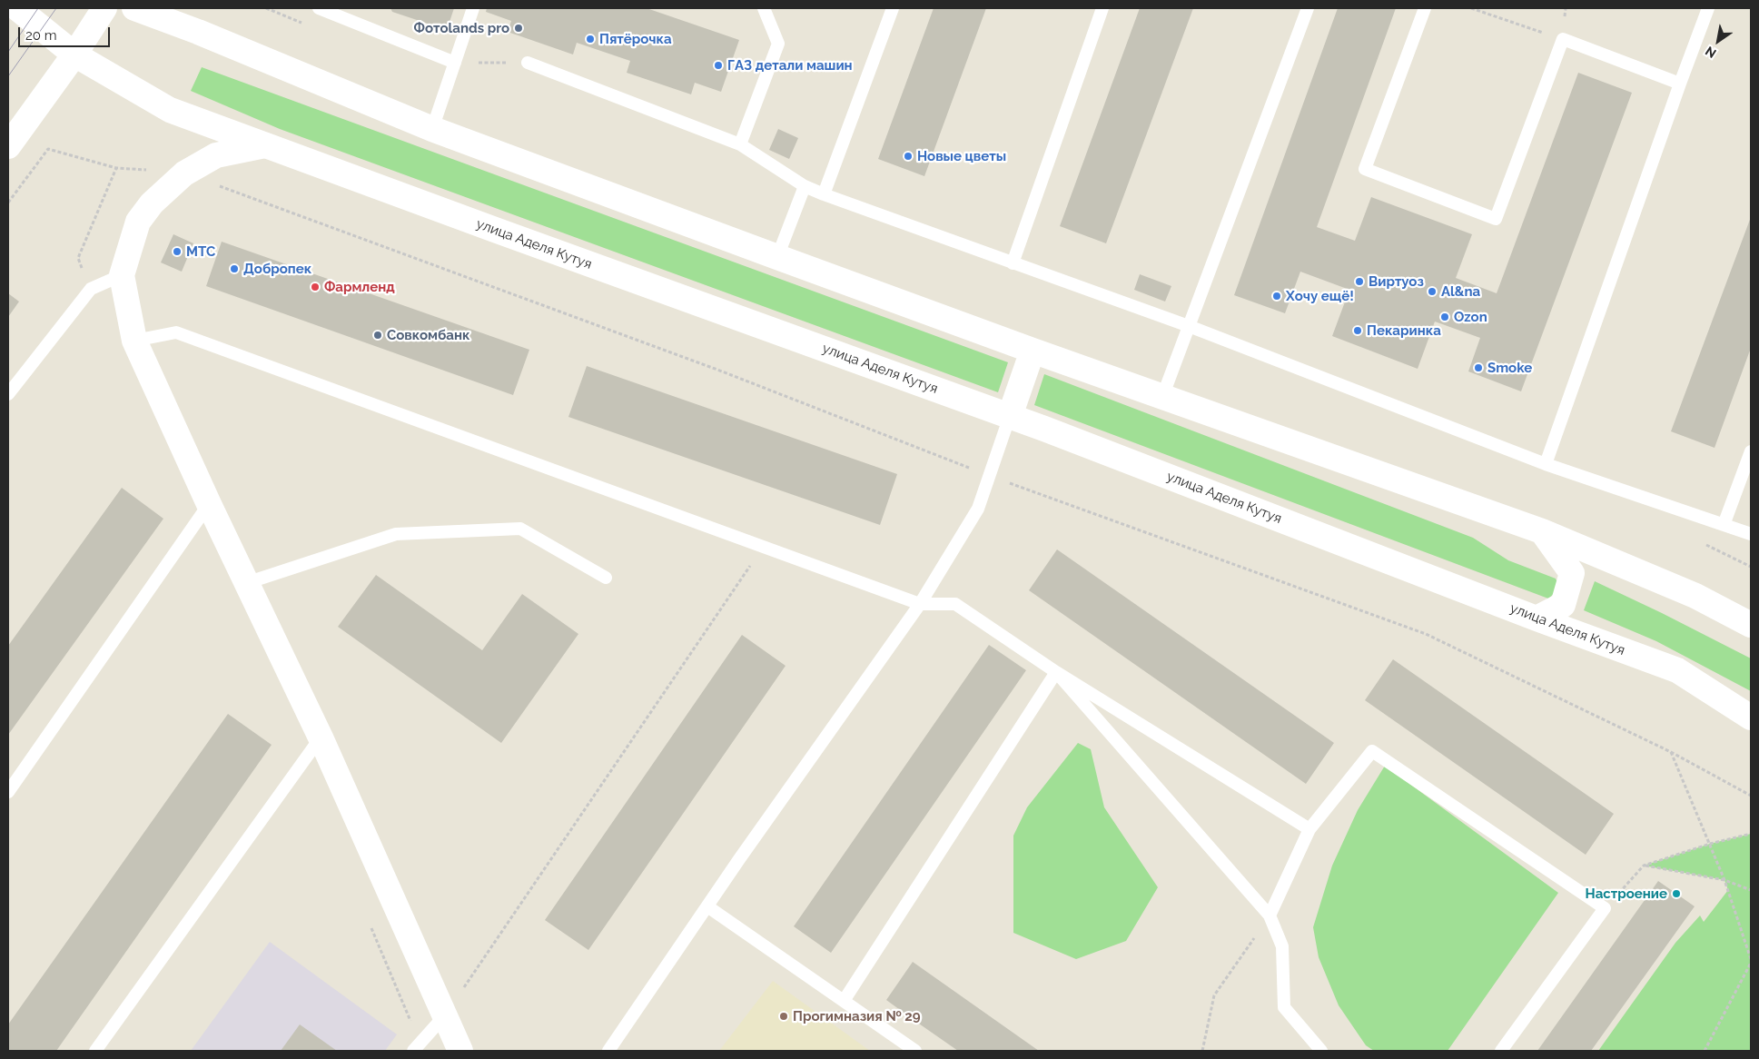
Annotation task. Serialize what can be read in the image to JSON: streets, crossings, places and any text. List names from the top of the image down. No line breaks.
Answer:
{"streets":{"main road":["улица Аделя Кутуя"]},"places":["Фотоlands pro","Пятёрочка","ГАЗ детали машин","Новые цветы","МТС","Добропек","Виртуоз","Фармленд","Al&na","Хочу ещё!","Ozon","Пекаринка","Совкомбанк","Smoke","Настроение","Прогимназия № 29"],"scale_bar":"20 m","north":"bottom left"}
